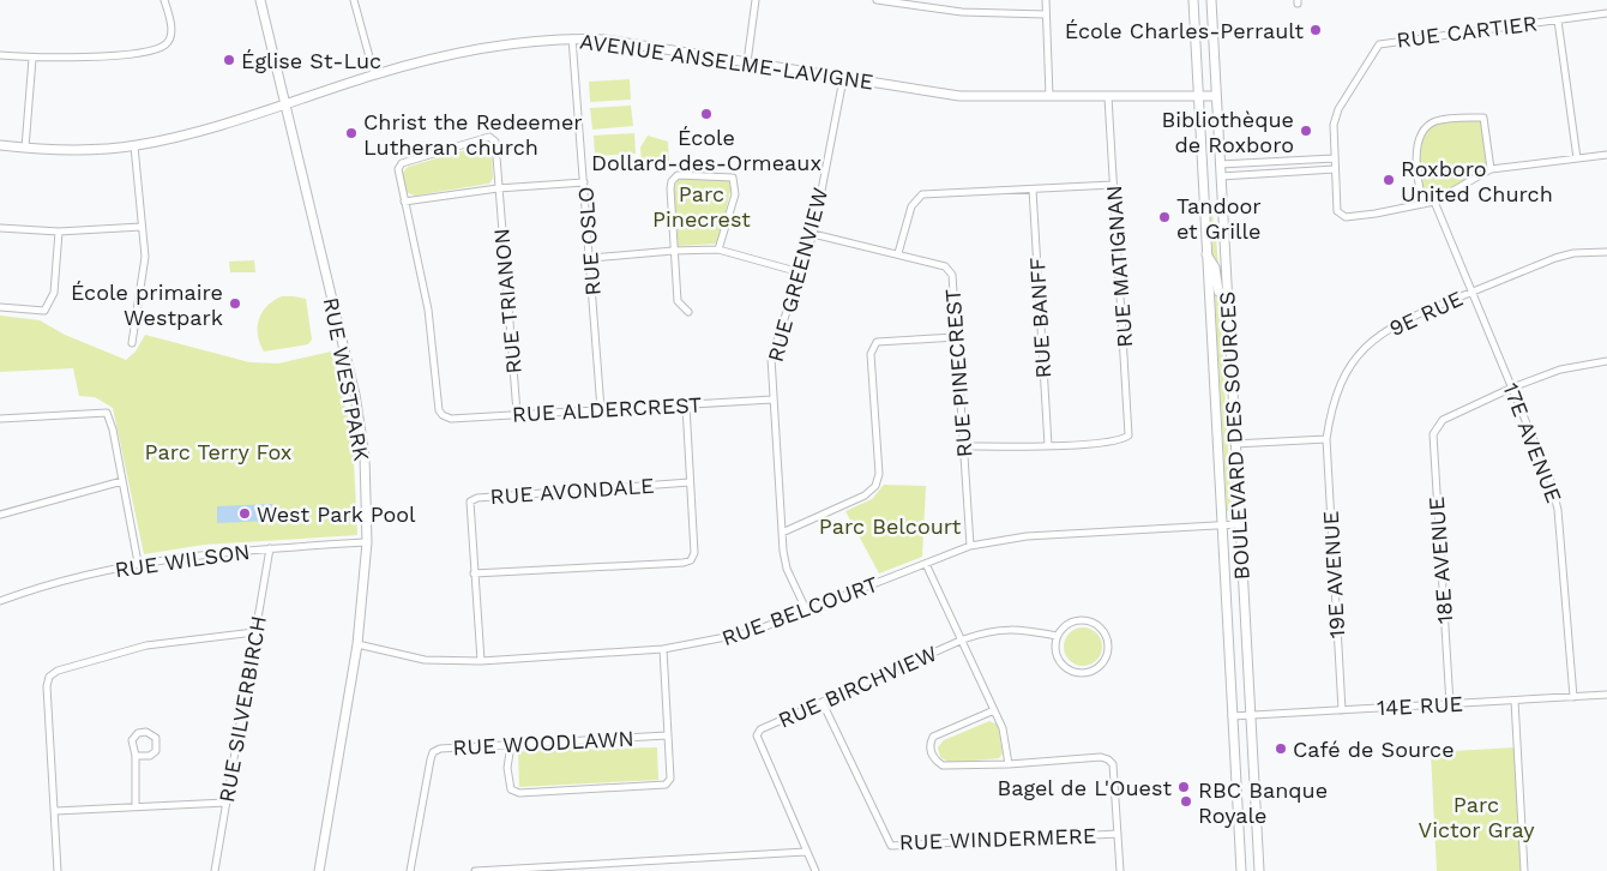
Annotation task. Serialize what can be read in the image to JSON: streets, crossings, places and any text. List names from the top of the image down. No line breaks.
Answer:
{"streets":{"street":["RUE CARTIER","AVENUE ANSELME-LAVIGNE","RUE OSLO","RUE MATIGNAN","RUE GREENVIEW","RUE TRIANON","9E RUE","RUE BANFF","RUE PINECREST","RUE WESTPARK","RUE ALDERCREST","BOULEVARD DES SOURCES","17E AVENUE","RUE AVONDALE","RUE WILSON","18E AVENUE","19E AVENUE","RUE BELCOURT","RUE BIRCHVIEW","14E RUE","RUE SILVERBIRCH","RUE WOODLAWN","RUE WINDERMERE"]},"crossings":[["AVENUE ANSELME-LAVIGNE","RUE OSLO"],["AVENUE ANSELME-LAVIGNE","RUE MATIGNAN"],["AVENUE ANSELME-LAVIGNE","RUE GREENVIEW"],["AVENUE ANSELME-LAVIGNE","RUE WESTPARK"],["AVENUE ANSELME-LAVIGNE","BOULEVARD DES SOURCES"],["RUE OSLO","RUE ALDERCREST"],["RUE MATIGNAN","RUE BANFF"],["RUE GREENVIEW","RUE PINECREST"],["RUE GREENVIEW","RUE ALDERCREST"],["RUE GREENVIEW","RUE BELCOURT"],["RUE TRIANON","RUE ALDERCREST"],["9E RUE","17E AVENUE"],["9E RUE","19E AVENUE"],["RUE PINECREST","RUE BELCOURT"],["RUE WESTPARK","RUE WILSON"],["RUE WESTPARK","RUE BELCOURT"],["BOULEVARD DES SOURCES","RUE BELCOURT"],["BOULEVARD DES SOURCES","14E RUE"],["17E AVENUE","18E AVENUE"],["17E AVENUE","14E RUE"],["RUE AVONDALE","RUE BELCOURT"],["RUE WILSON","RUE SILVERBIRCH"],["18E AVENUE","14E RUE"],["19E AVENUE","14E RUE"],["RUE BIRCHVIEW","RUE WINDERMERE"]],"parks":["Parc Pinecrest","Parc Terry Fox","Parc Belcourt","Parc Victor Gray"],"places":["École Charles-Perrault","Église St-Luc","École Dollard-des-Ormeaux","Bibliothèque de Roxboro","Christ the Redeemer Lutheran church","Roxboro United Church","Tandoor et Grille","École primaire Westpark","West Park Pool","Café de Source","Bagel de L'Ouest","RBC Banque Royale"]}
